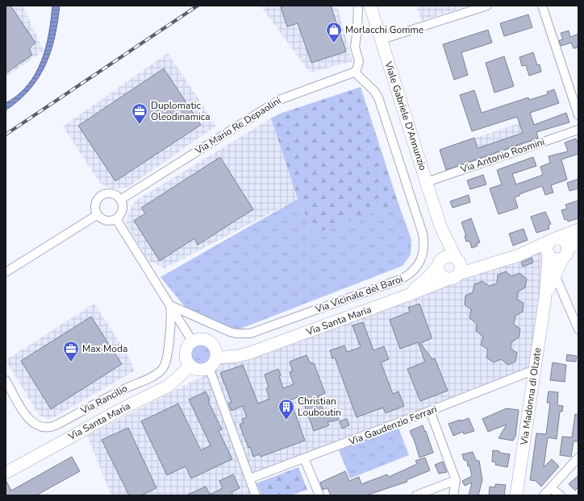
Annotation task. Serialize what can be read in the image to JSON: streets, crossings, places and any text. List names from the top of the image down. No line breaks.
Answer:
{"streets":{"street":["Viale Gabriele D'Annunzio","Via Mario Re Depaolini","Via Antonio Rosmini","Via Vicinale del Baroi","Via Santa Maria","Via Madonna di Olzate","Via Rancilio","Via Gaudenzio Ferrari"]},"crossings":[["Viale Gabriele D'Annunzio","Via Antonio Rosmini"],["Viale Gabriele D'Annunzio","Via Santa Maria"],["Via Mario Re Depaolini","Via Vicinale del Baroi"],["Via Vicinale del Baroi","Via Rancilio"],["Via Madonna di Olzate","Via Gaudenzio Ferrari"]],"places":{"shop":["Morlacchi Gomme"],"office":["Duplomatic Oleodinamica","Max Moda"],"building":["Christian Louboutin"]}}
